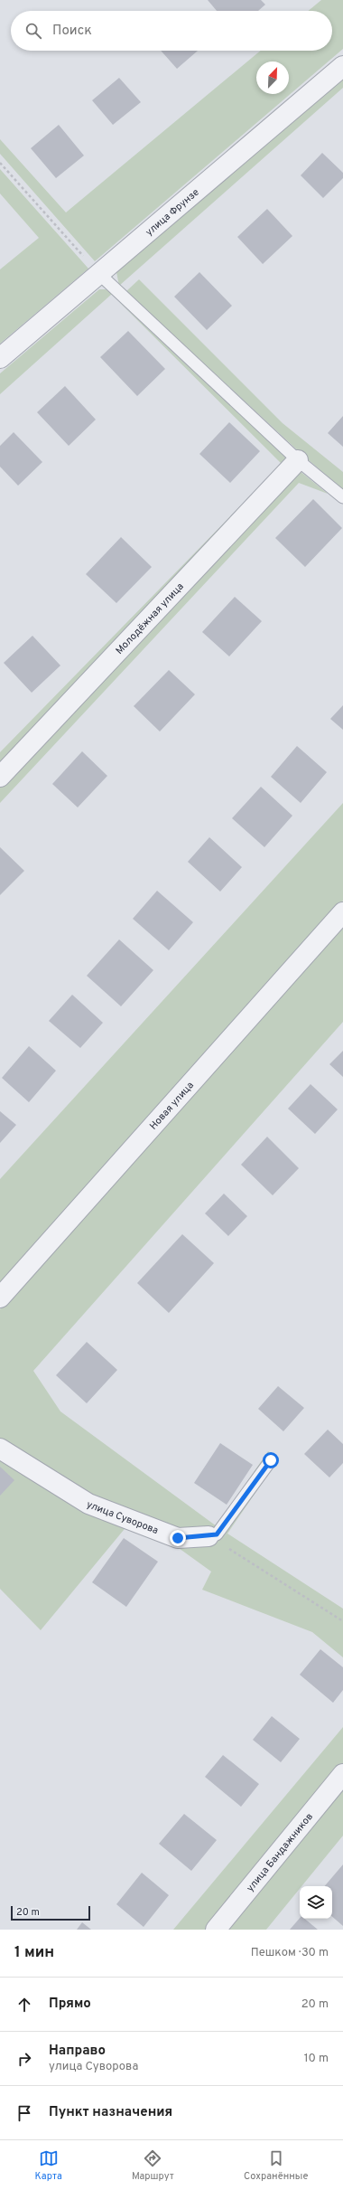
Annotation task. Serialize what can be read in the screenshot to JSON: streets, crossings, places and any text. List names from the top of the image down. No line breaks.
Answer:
{"streets":{"street":["улица Фрунзе","Молодёжная улица","Новая улица","улица Суворова","улица Бандажников"]},"scale_bar":"20 m","north":"top right","page":{"search":"Поиск","scale":"20 m","heading":["1 мин","Пешком · 30 m"],"list":[["Прямо","20 m"],["Направо","улица Суворова","10 m"],"Пункт назначения"],"nav":["Карта","Маршрут","Сохранённые"]}}
